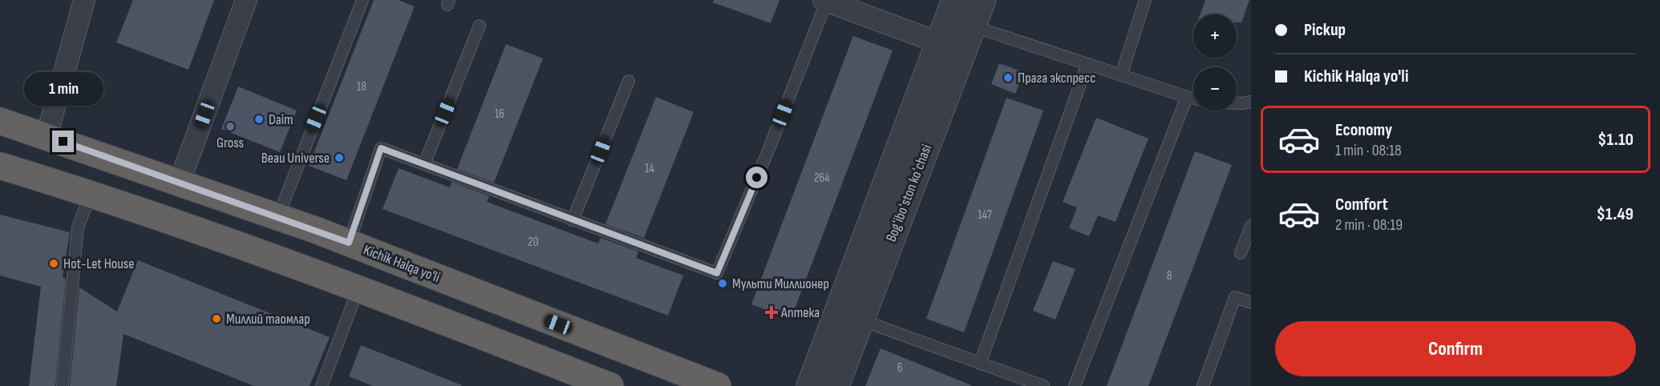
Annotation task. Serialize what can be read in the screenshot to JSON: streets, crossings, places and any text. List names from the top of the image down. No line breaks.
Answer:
{"streets":{"highway":["Kichik Halqa yo'li"],"street":["Bogʻiboʻston koʻchasi"]},"places":{"other":["Прага экспресс","Daim","Gross","Beau Universe","Hot-Let House","Мульти Миллионер","Миллий таомлар"],"health":["Аптека"]},"house_numbers":["18","16","14","264","147","20","8","6"],"page":{"banner":["Pickup","Kichik Halqa yo'li"],"map_buttons":["+","−"],"bubble":"1 min","list":[{"name":"Economy","note":"1 min · 08:18","value":"$1.10"},{"name":"Comfort","note":"2 min · 08:19","value":"$1.49"}],"buttons":"Confirm"}}
